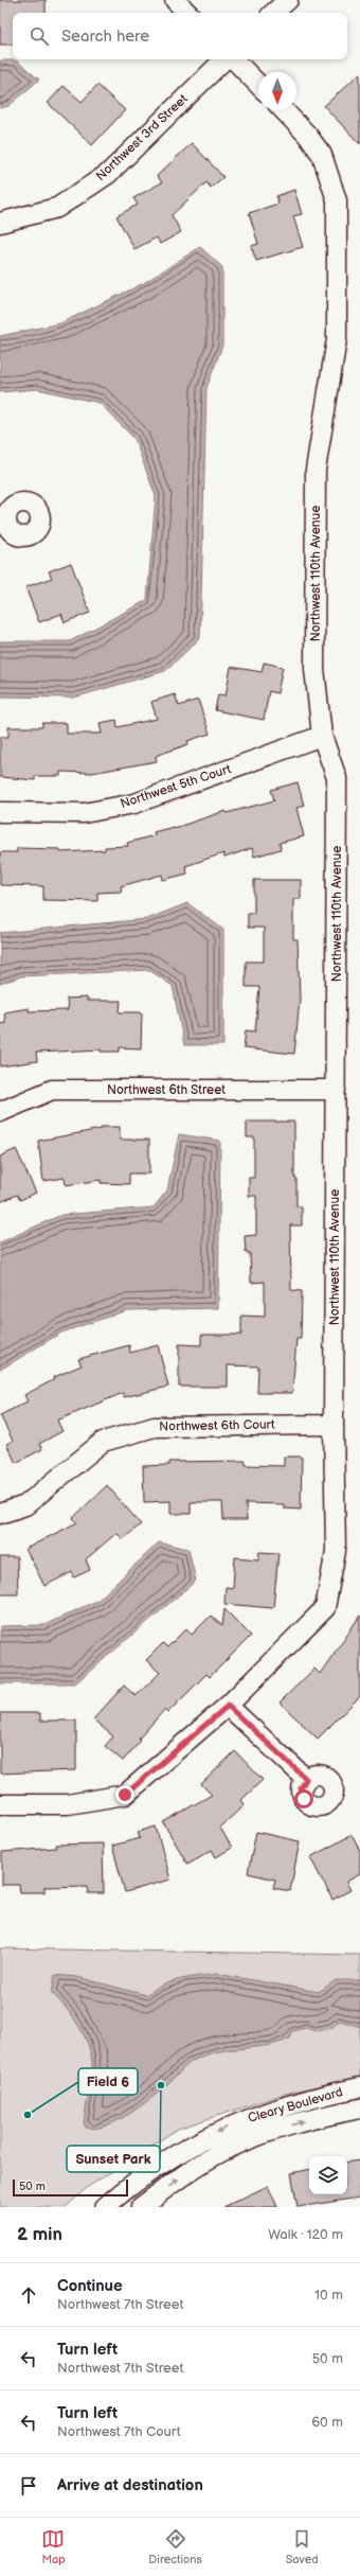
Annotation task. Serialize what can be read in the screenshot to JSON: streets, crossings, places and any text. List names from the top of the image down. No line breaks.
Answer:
{"streets":{"street":["Northwest 3rd Street","Northwest 110th Avenue","Northwest 5th Court","Northwest 6th Street","Northwest 6th Court","Cleary Boulevard"]},"crossings":[["Northwest 110th Avenue","Northwest 5th Court"],["Northwest 110th Avenue","Northwest 6th Street"],["Northwest 110th Avenue","Northwest 6th Court"]],"places":["Sunset Park","Field 6"],"scale_bar":"50 m","north":"bottom","page":{"search":"Search here","scale":"50 m","heading":["2 min","Walk · 120 m"],"list":[["Continue","Northwest 7th Street","10 m"],["Turn left","Northwest 7th Street","50 m"],["Turn left","Northwest 7th Court","60 m"],"Arrive at destination"],"nav":["Map","Directions","Saved"]}}
